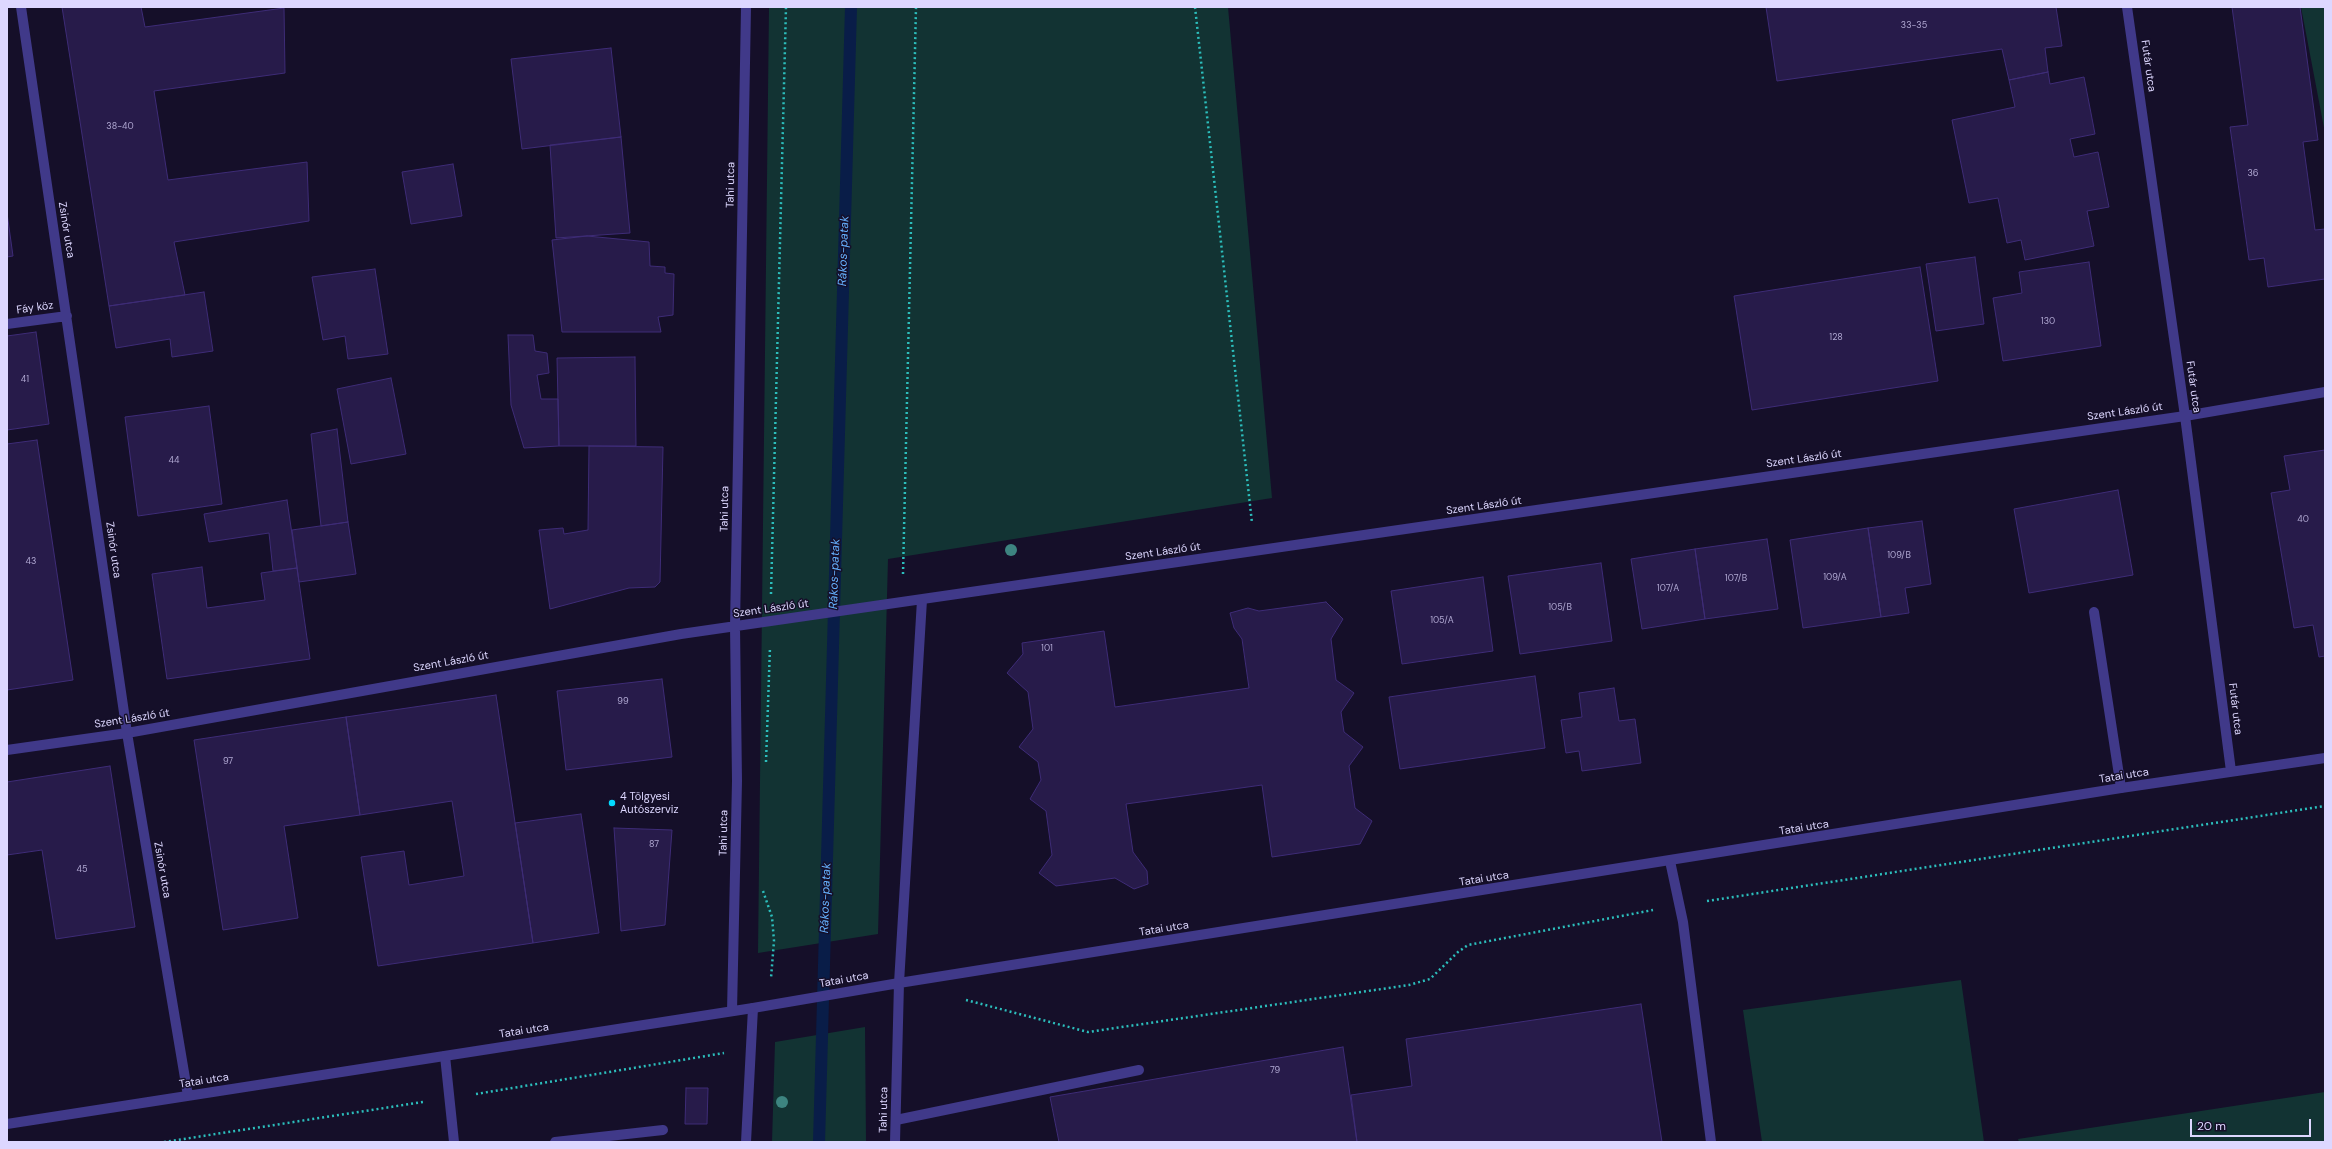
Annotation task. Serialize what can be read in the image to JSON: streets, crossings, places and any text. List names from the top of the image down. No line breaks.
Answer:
{"streets":{"street":["Futár utca","Tahi utca","Zsinór utca","Fáy köz","Szent László út","Tatai utca"]},"crossings":[["Futár utca","Szent László út"],["Futár utca","Tatai utca"],["Tahi utca","Szent László út"],["Tahi utca","Tatai utca"],["Zsinór utca","Fáy köz"],["Zsinór utca","Szent László út"],["Zsinór utca","Tatai utca"]],"water":["Rákos-patak"],"places":["4 Tölgyesi Autószerviz"],"house_numbers":["33-35","38-40","36","130","128","41","44","40","109/B","43","109/A","107/B","107/A","105/B","105/A","101","99","97","87","45","79"],"scale_bar":"20 m"}
